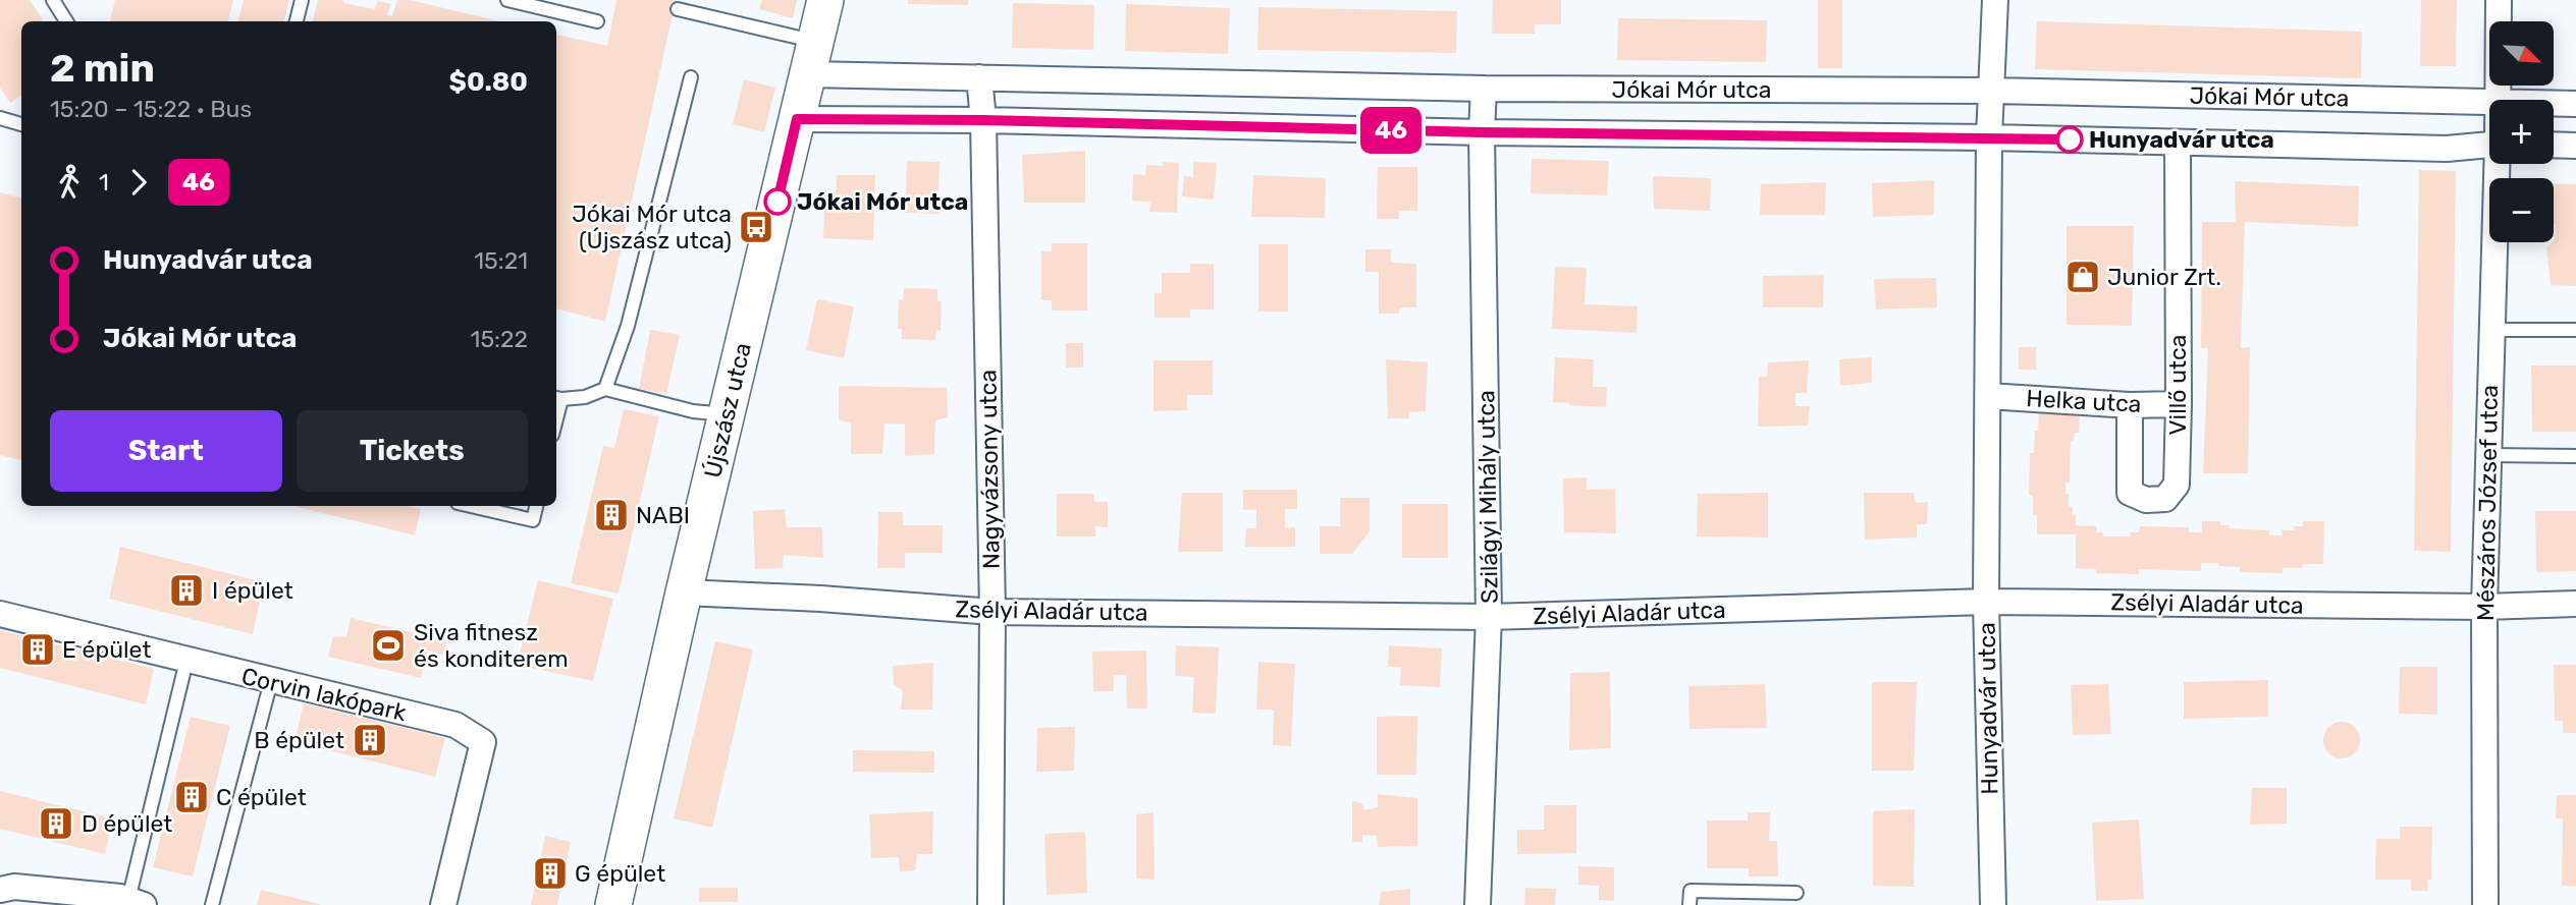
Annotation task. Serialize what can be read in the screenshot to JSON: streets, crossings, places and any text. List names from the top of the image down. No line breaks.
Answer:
{"streets":{"street":["Jókai Mór utca","Villő utca","Helka utca","Újszász utca","Nagyvázsony utca","Szilágyi Mihály utca","Mészáros József utca","Zsélyi Aladár utca","Corvin lakópark","Hunyadvár utca"]},"crossings":[["Jókai Mór utca","Villő utca"],["Jókai Mór utca","Újszász utca"],["Jókai Mór utca","Nagyvázsony utca"],["Jókai Mór utca","Szilágyi Mihály utca"],["Jókai Mór utca","Hunyadvár utca"],["Villő utca","Helka utca"],["Helka utca","Hunyadvár utca"],["Újszász utca","Zsélyi Aladár utca"],["Nagyvázsony utca","Zsélyi Aladár utca"],["Szilágyi Mihály utca","Zsélyi Aladár utca"],["Mészáros József utca","Zsélyi Aladár utca"],["Zsélyi Aladár utca","Hunyadvár utca"]],"places":{"other":["Hunyadvár utca","Jókai Mór utca"],"bus stop":["Jókai Mór utca (Újszász utca)"],"shop":["Junior Zrt."],"building":["NABI","I épület","E épület","B épület","C épület","D épület","G épület"],"sports":["Siva fitnesz és konditerem"]},"lines":["bus line 46"],"north":"bottom right","page":{"on_map":"46","map_buttons":["+","−"],"heading":["2 min","15:20 – 15:22 · Bus","$0.80"],"legs":["1","46"],"list":[{"name":"Hunyadvár utca","value":"15:21"},{"name":"Jókai Mór utca","value":"15:22"}],"buttons":["Start","Tickets"]}}
